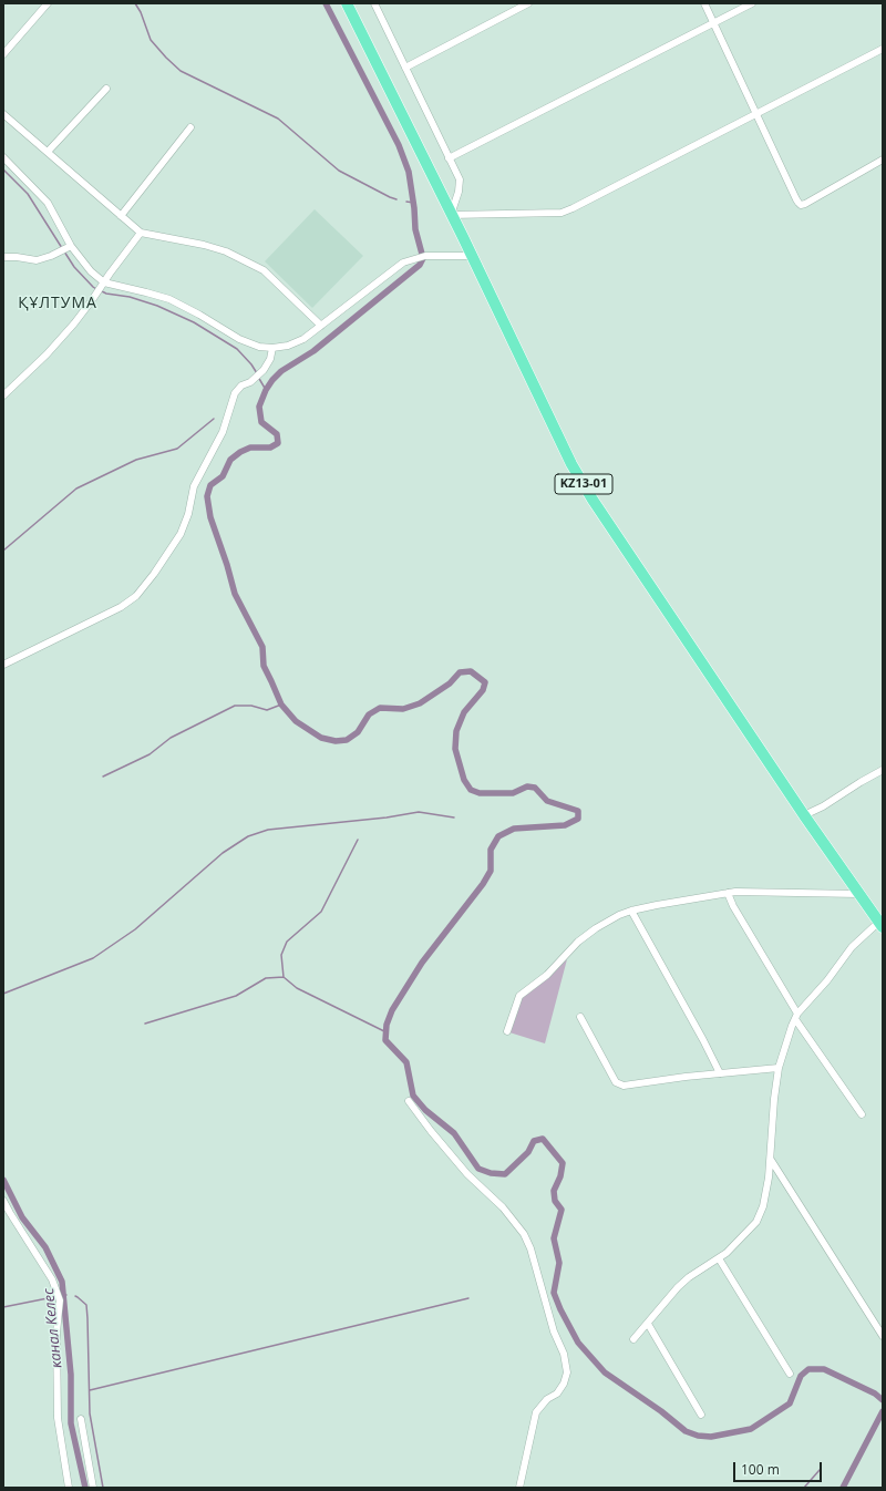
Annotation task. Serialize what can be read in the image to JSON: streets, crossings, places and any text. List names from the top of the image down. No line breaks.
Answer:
{"streets":{"highway":["KZ13-01"]},"districts":["ҚҰЛТУМА"],"water":["канал Келес"],"scale_bar":"100 m"}
